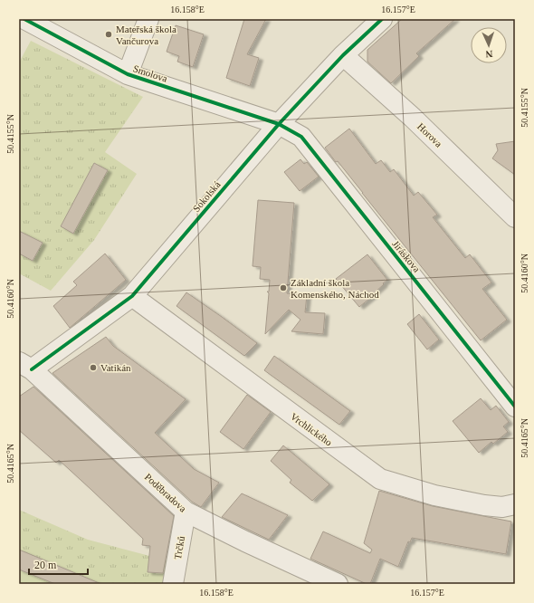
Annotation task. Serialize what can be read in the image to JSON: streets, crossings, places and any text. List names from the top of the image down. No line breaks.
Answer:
{"streets":{"street":["Smolova","Horova","Sokolská","Jiráskova","Vrchlického","Poděbradova","Trčků"]},"crossings":[["Smolova","Sokolská"],["Smolova","Jiráskova"],["Horova","Sokolská"],["Sokolská","Jiráskova"],["Sokolská","Vrchlického"],["Sokolská","Poděbradova"],["Poděbradova","Trčků"]],"places":["Mateřská škola Vančurova","Základní škola Komenského, Náchod","Vatikán"],"scale_bar":"20 m","north":"bottom","coordinates":["16.158°E","16.157°E","50.4155°N","50.4160°N","50.4165°N"]}
